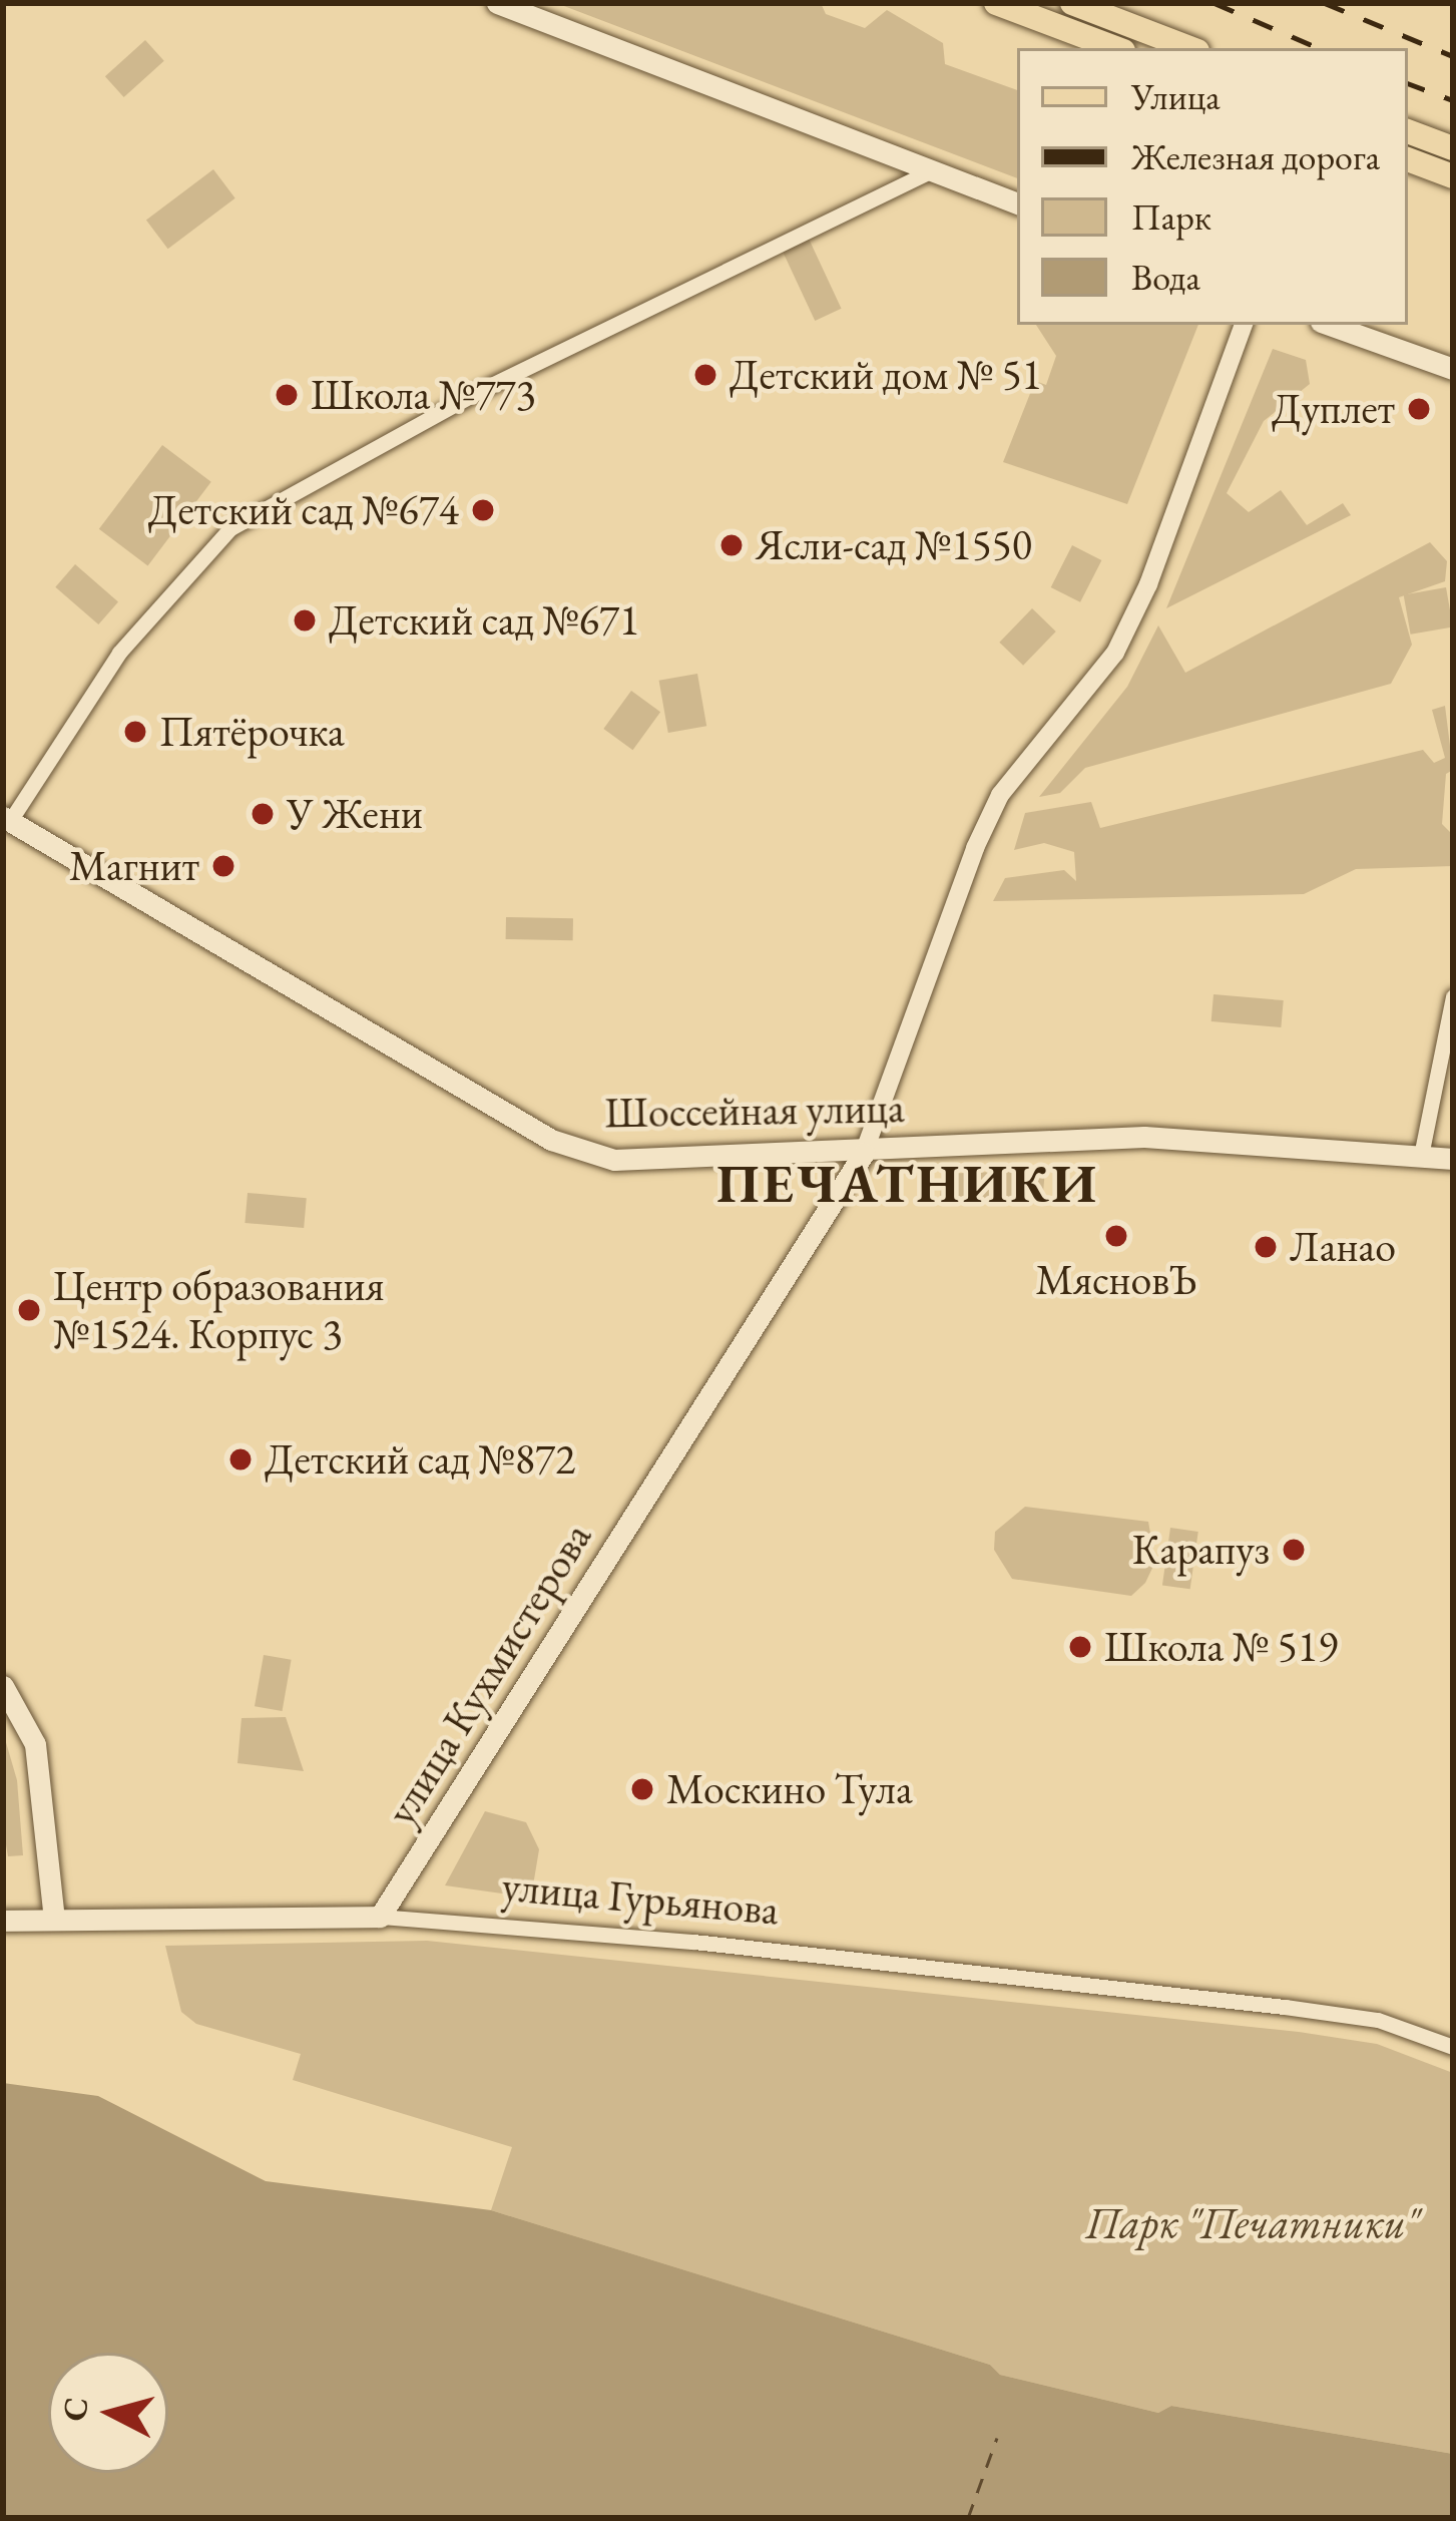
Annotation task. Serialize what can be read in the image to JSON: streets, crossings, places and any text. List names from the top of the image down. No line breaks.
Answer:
{"streets":{"main road":["Шоссейная улица","улица Кухмистерова","улица Гурьянова"]},"crossings":[["Шоссейная улица","улица Кухмистерова"],["улица Кухмистерова","улица Гурьянова"]],"districts":["ПЕЧАТНИКИ"],"parks":["Парк \"Печатники\""],"places":["Детский дом № 51","Школа №773","Дуплет","Детский сад №674","Ясли-сад №1550","Детский сад №671","Пятёрочка","У Жени","Магнит","МясновЪ","Ланао","Центр образования №1524. Корпус 3","Детский сад №872","Карапуз","Школа № 519","Москино Тула"],"legend":["Улица","Железная дорога","Парк","Вода"],"north":"left"}
